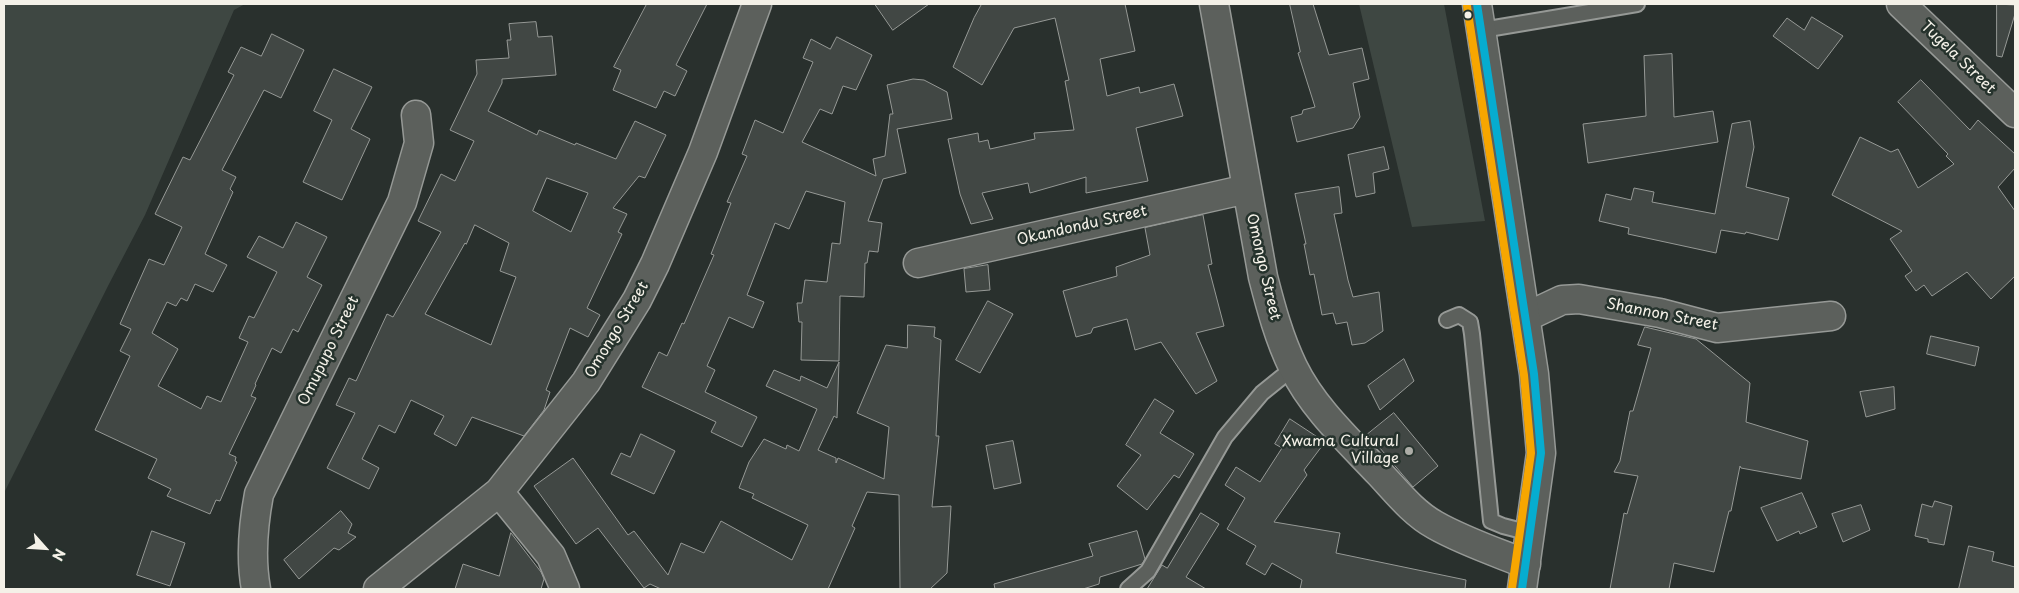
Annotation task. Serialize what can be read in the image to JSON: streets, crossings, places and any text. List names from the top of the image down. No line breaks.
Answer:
{"streets":{"street":["Tugela Street","Okandondu Street","Omongo Street","Shannon Street","Omupupo Street"]},"crossings":[["Okandondu Street","Omongo Street"]],"places":["Xwama Cultural Village"],"north":"bottom right"}
